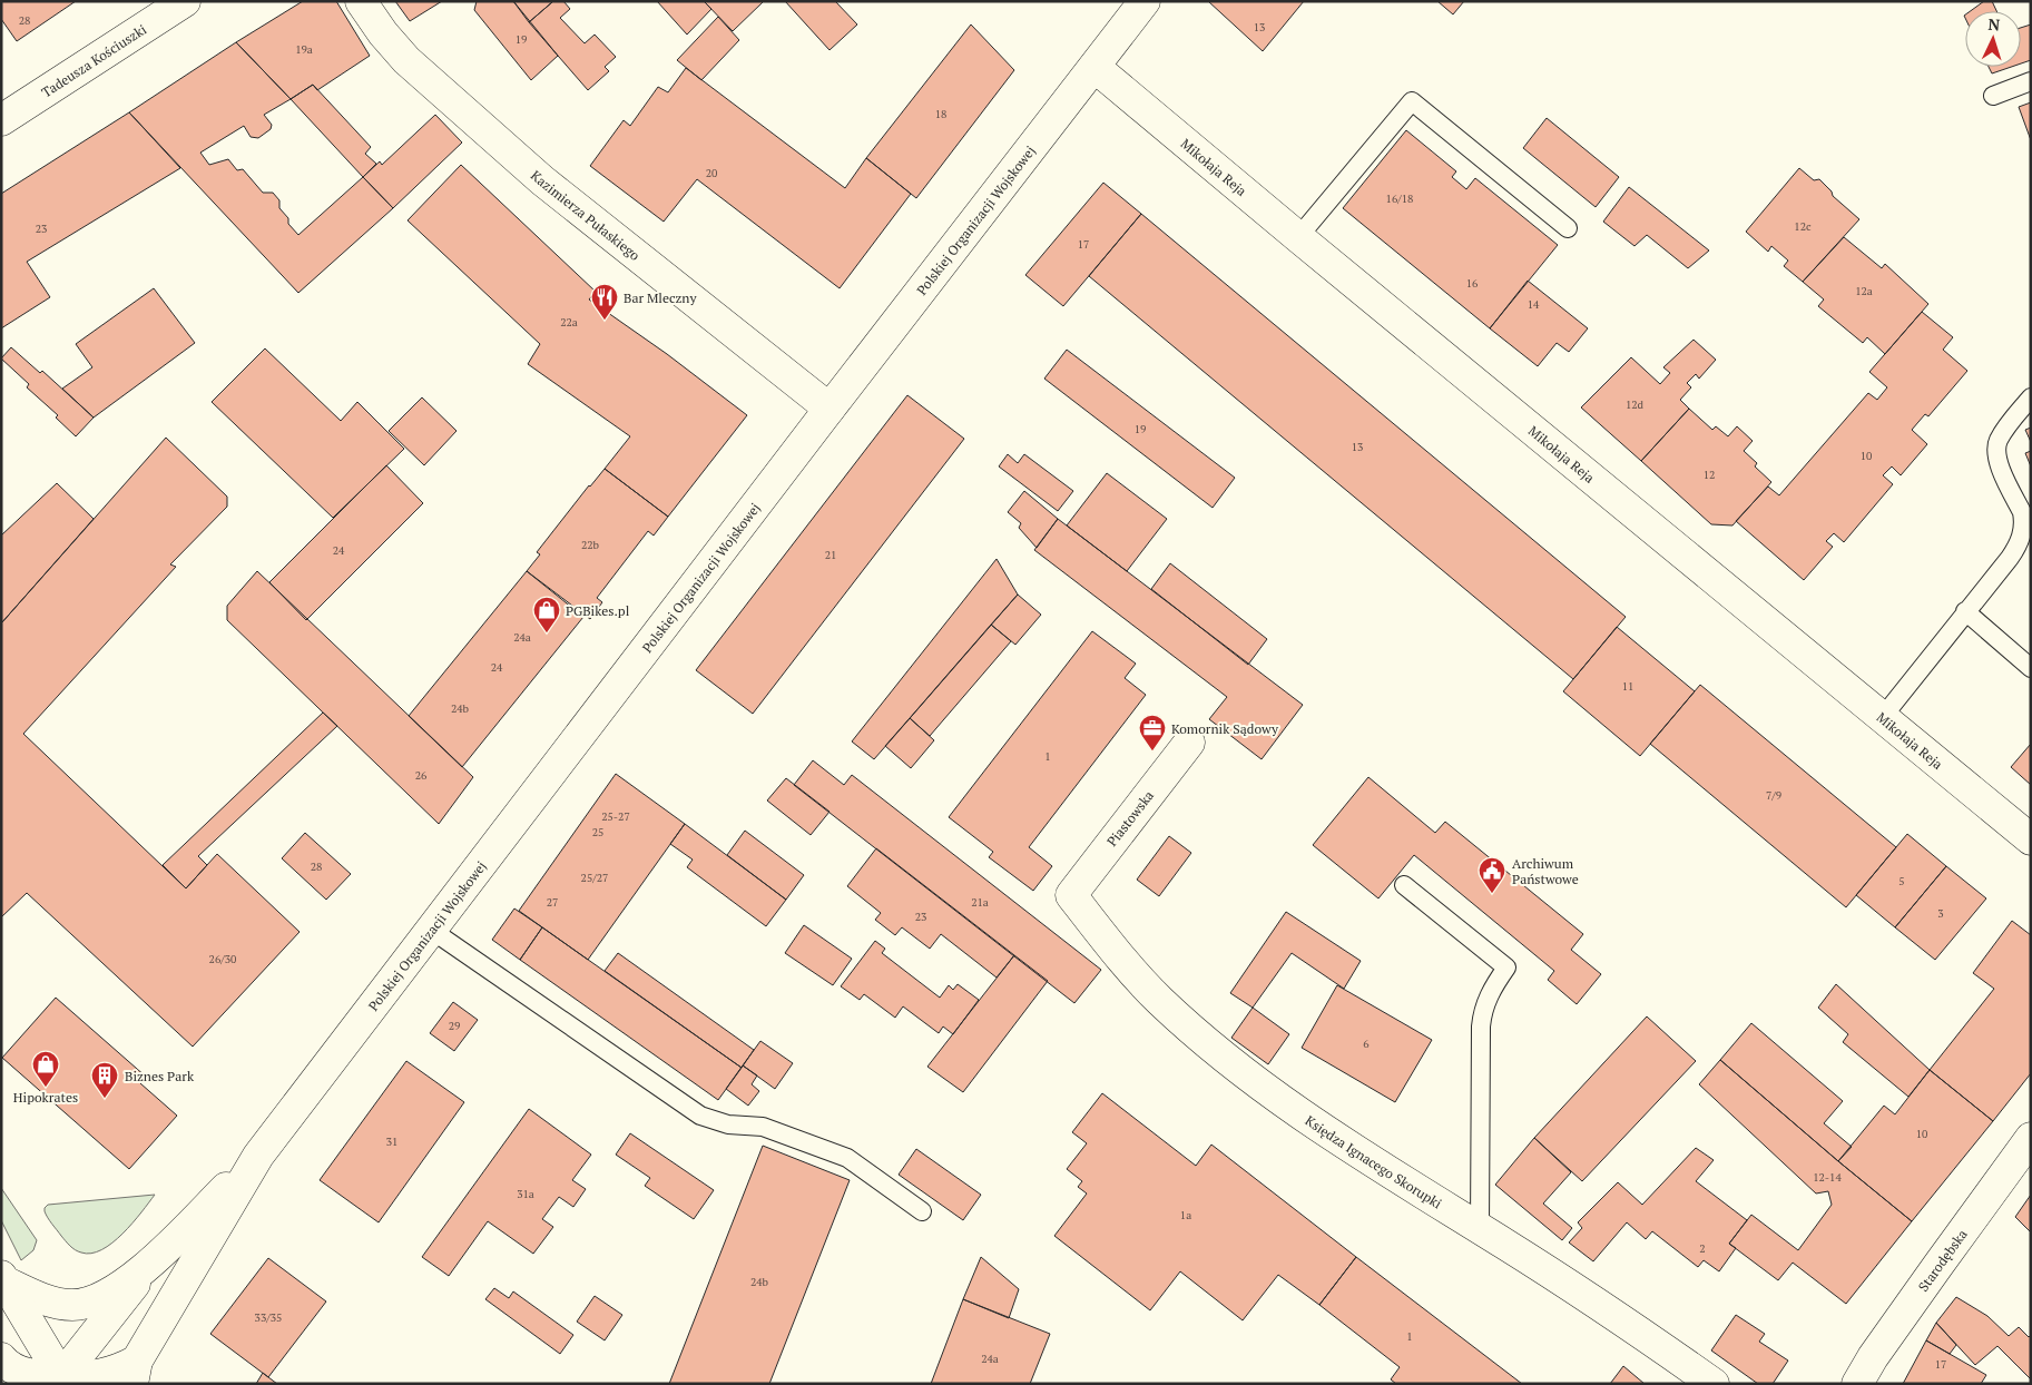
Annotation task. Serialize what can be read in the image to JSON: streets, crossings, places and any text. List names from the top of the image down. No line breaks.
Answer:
{"streets":{"street":["Tadeusza Kościuszki","Mikołaja Reja","Kazimierza Pułaskiego","Polskiej Organizacji Wojskowej","Piastowska","Księdza Ignacego Skorupki","Starodębska"]},"crossings":[["Mikołaja Reja","Polskiej Organizacji Wojskowej"],["Kazimierza Pułaskiego","Polskiej Organizacji Wojskowej"],["Piastowska","Księdza Ignacego Skorupki"]],"places":{"restaurant":["Bar Mleczny"],"shop":["PGBikes.pl","Hipokrates"],"office":["Komornik Sądowy"],"public building":["Archiwum Państwowe"],"building":["Biznes Park"]},"house_numbers":["28","13","19","19a","18","20","16/18","12c","23","17","16","12a","14","22a","12d","19","13","10","12","22b","24","21","24a","24","11","24b","1","26","7/9","25-27","25","28","25/27","5","27","21a","3","23","26/30","29","6","10","31","12-14","31a","1a","2","24b","33/35","1","24a","17"],"north":"top"}
